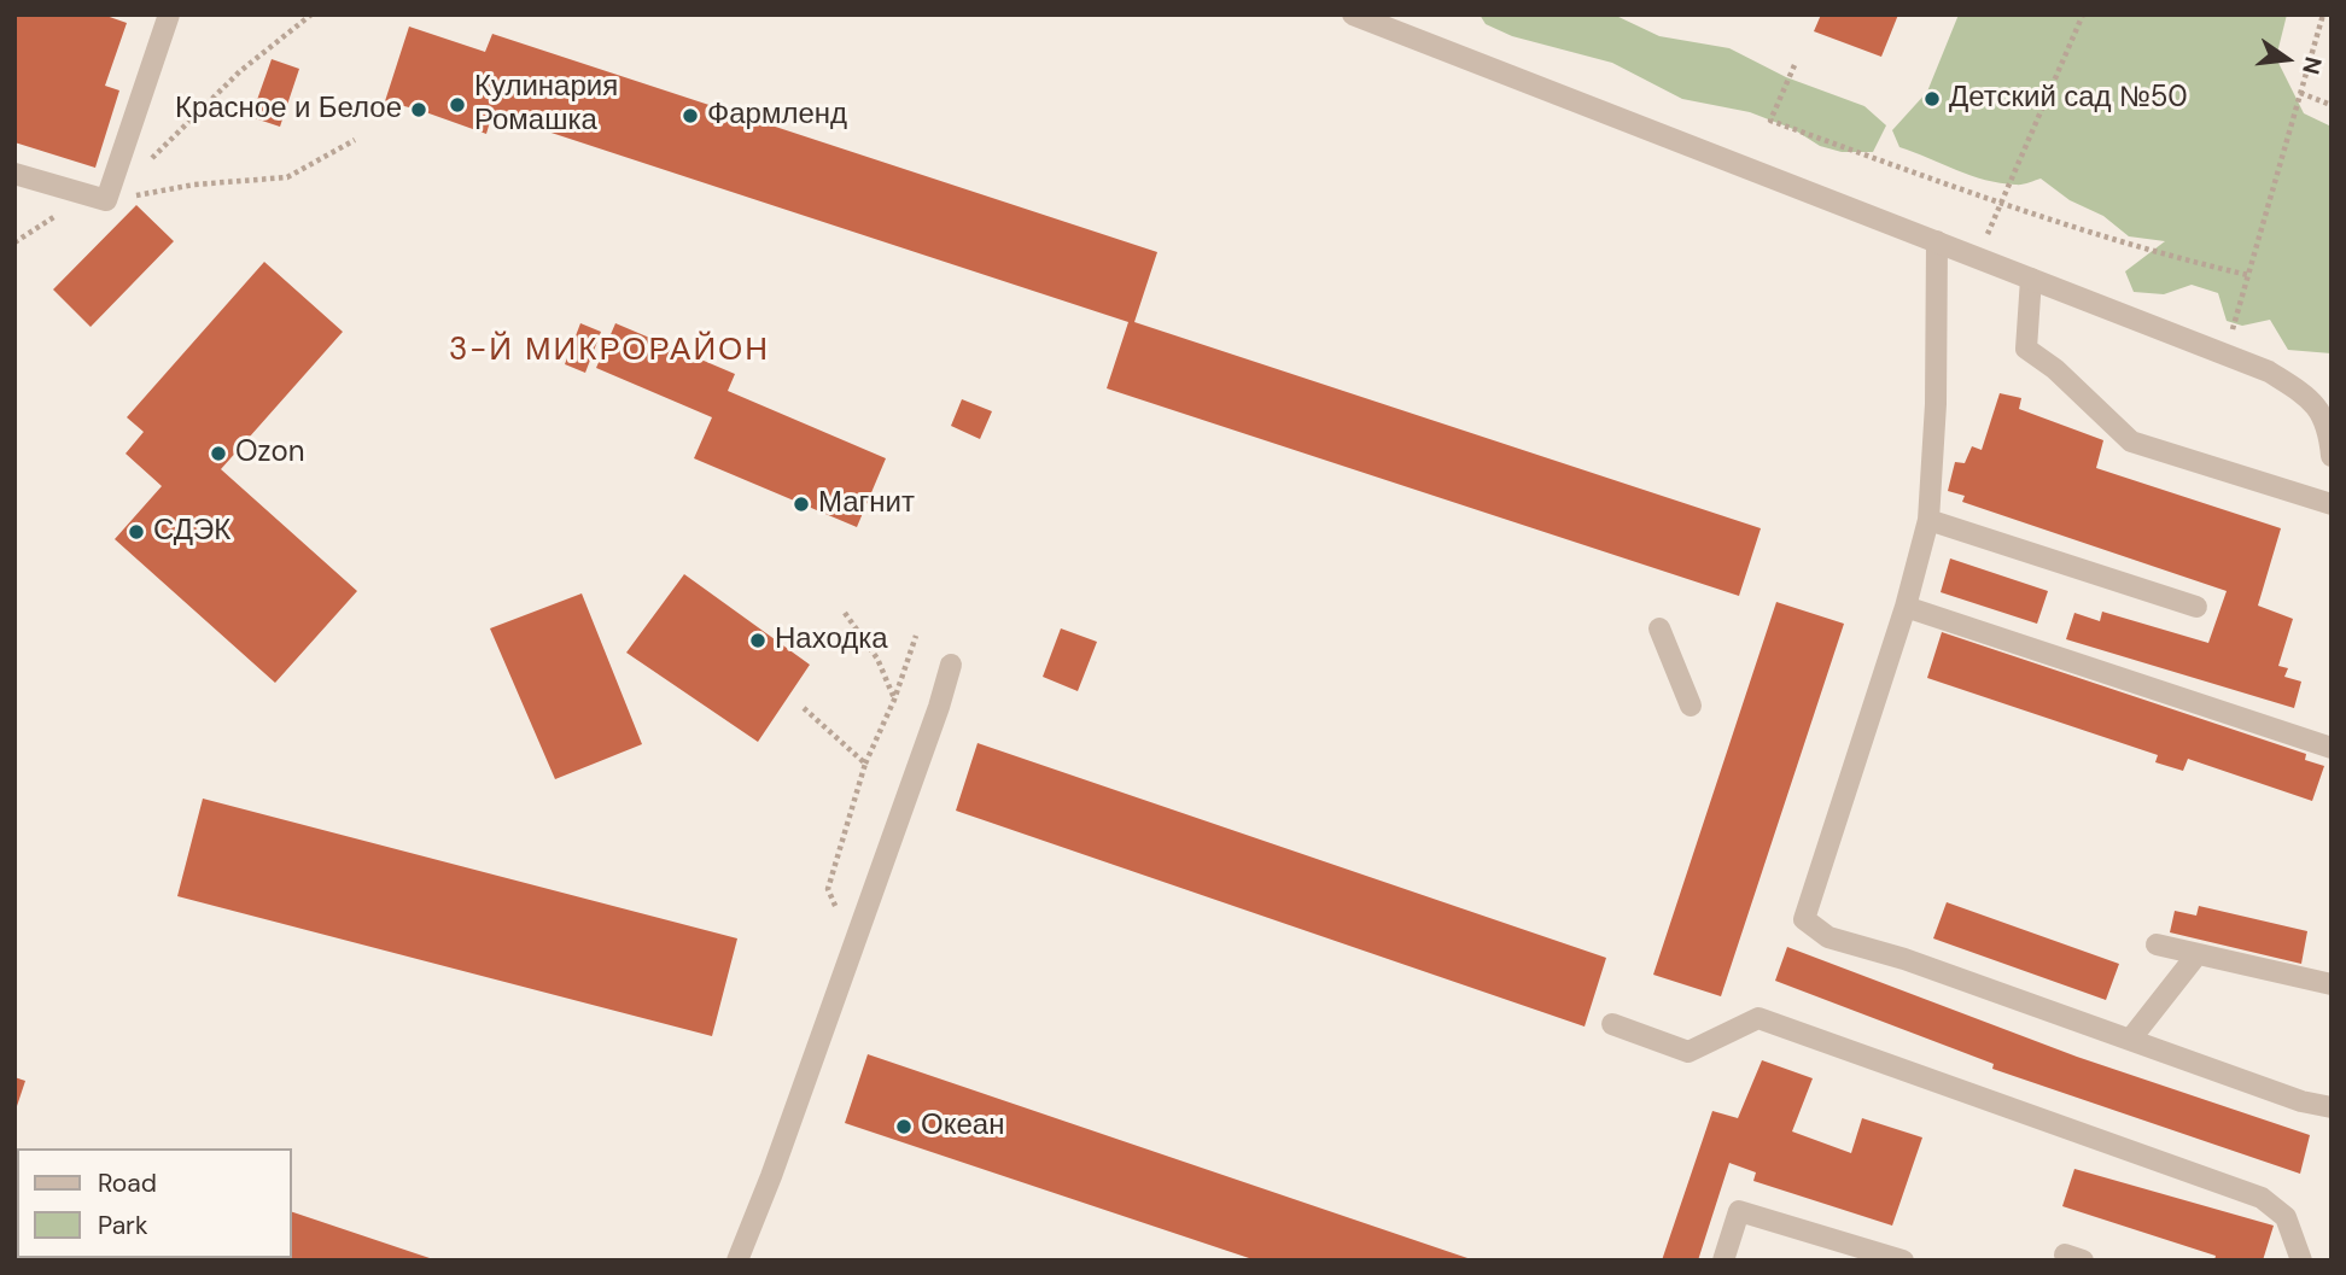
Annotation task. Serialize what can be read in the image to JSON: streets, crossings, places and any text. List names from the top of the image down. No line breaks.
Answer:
{"districts":["3-Й МИКРОРАЙОН"],"places":["Детский сад №50","Кулинария Ромашка","Красное и Белое","Фармленд","Ozon","Магнит","СДЭК","Находка","Океан"],"legend":["Road","Park"],"north":"right"}
